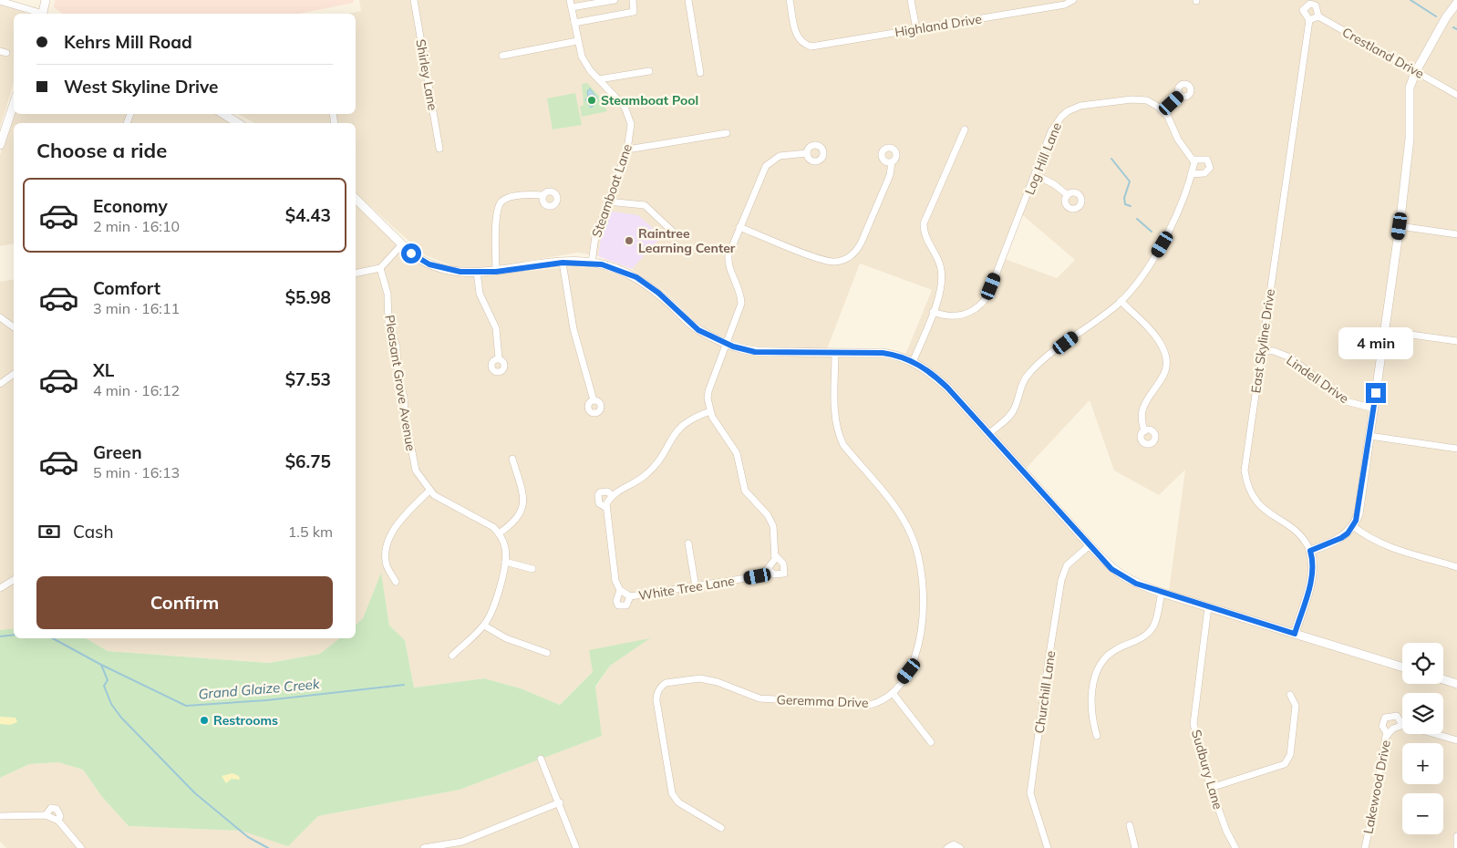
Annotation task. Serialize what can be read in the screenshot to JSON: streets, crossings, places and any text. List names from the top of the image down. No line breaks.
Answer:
{"streets":{"street":["Highland Drive","Crestland Drive","Shirley Lane","Log Hill Lane","Steamboat Lane","East Skyline Drive","Lindell Drive","Pleasant Grove Avenue","White Tree Lane","Churchill Lane","Geremma Drive","Sudbury Lane","Lakewood Drive"]},"crossings":[["Crestland Drive","East Skyline Drive"],["East Skyline Drive","Lindell Drive"]],"water":["Grand Glaize Creek"],"places":["Steamboat Pool","Raintree Learning Center","Restrooms"],"page":{"banner":["Kehrs Mill Road","West Skyline Drive"],"heading":"Choose a ride","list":[{"name":"Economy","note":"2 min · 16:10","value":"$4.43"},{"name":"Comfort","note":"3 min · 16:11","value":"$5.98"},{"name":"XL","note":"4 min · 16:12","value":"$7.53"},{"name":"Green","note":"5 min · 16:13","value":"$6.75"}],"bubble":"4 min","pay":["Cash","1.5 km"],"buttons":"Confirm","map_buttons":["+","−"]}}
